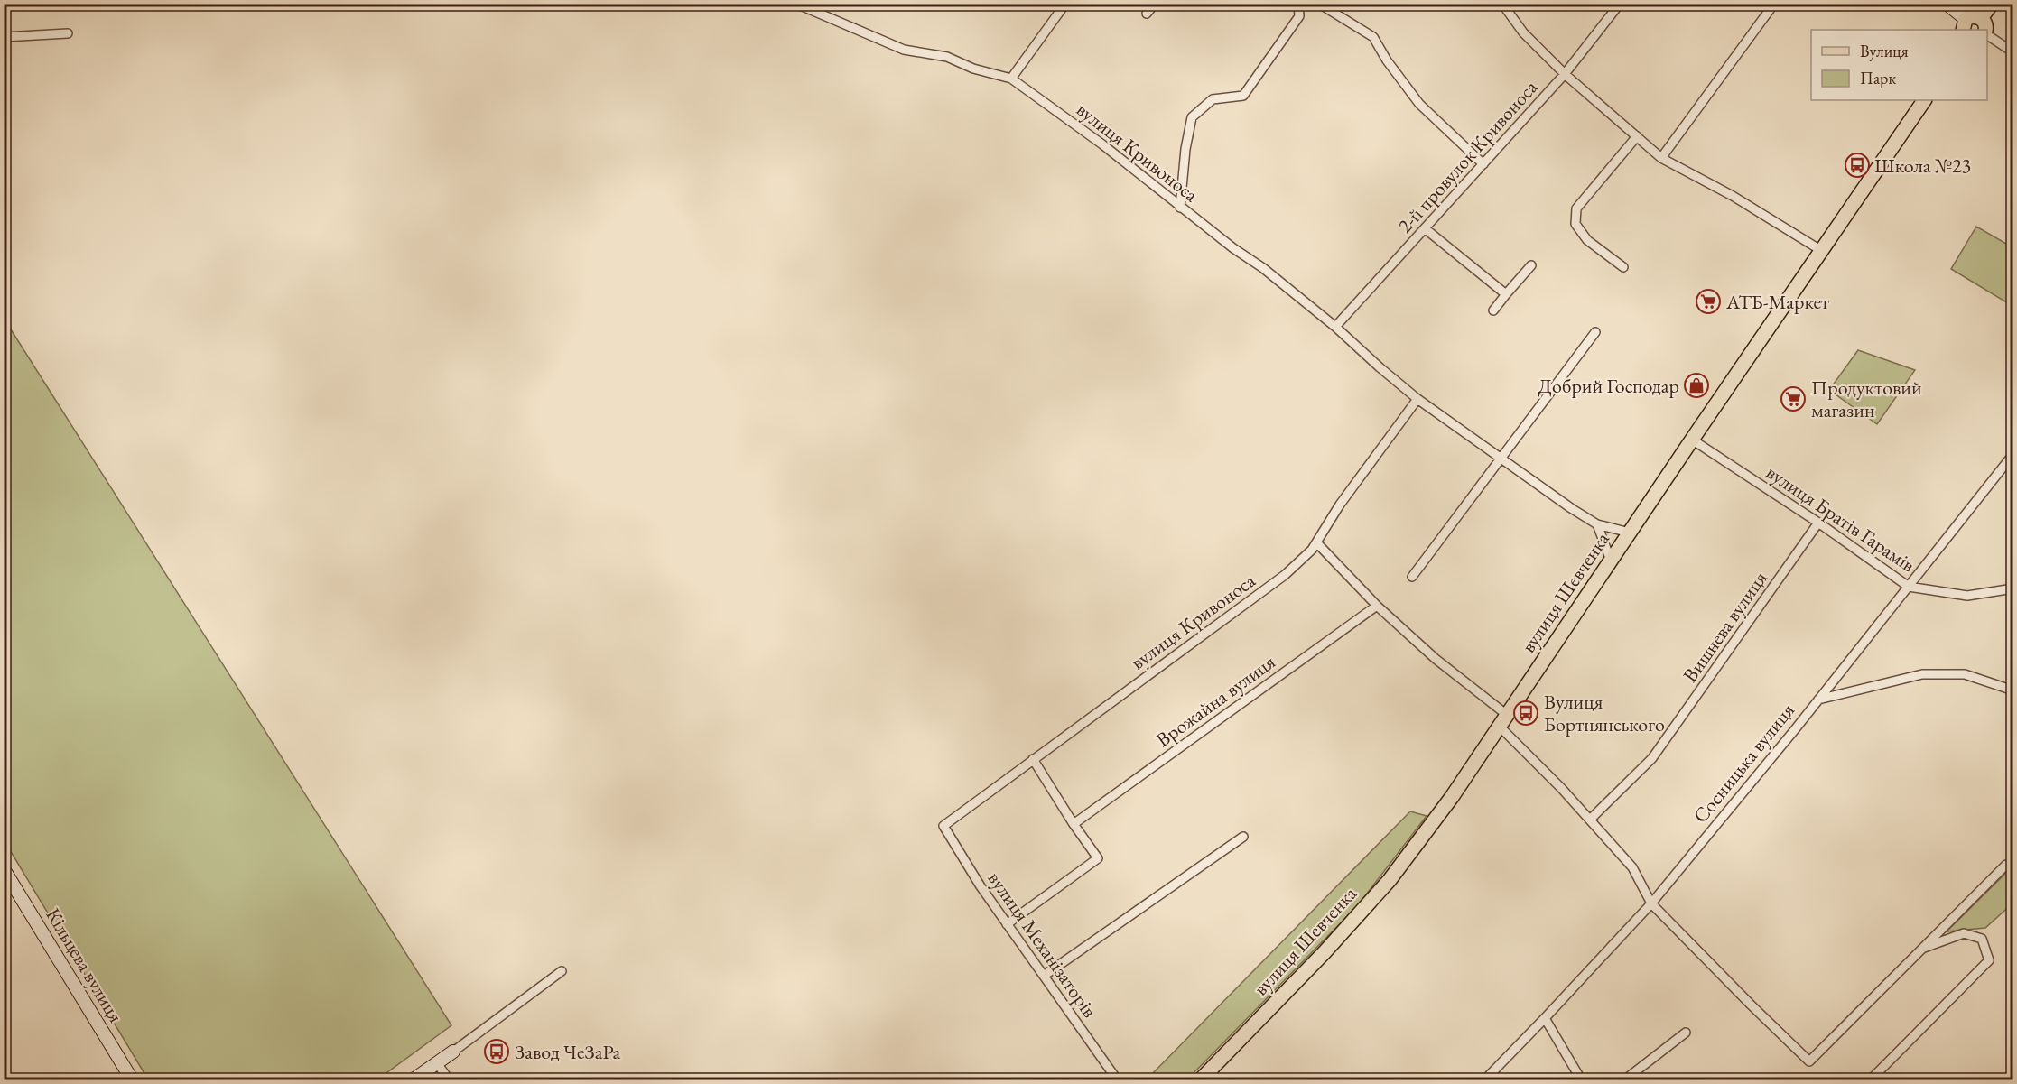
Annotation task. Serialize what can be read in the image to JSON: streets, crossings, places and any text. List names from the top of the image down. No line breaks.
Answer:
{"streets":{"main road":["вулиця Шевченка","Кільцева вулиця"],"street":["вулиця Кривоноса","2-й провулок Кривоноса","вулиця Братів Гарамів","Вишнева вулиця","Врожайна вулиця","Сосницька вулиця","вулиця Механізаторів"]},"crossings":[["вулиця Кривоноса","2-й провулок Кривоноса"],["вулиця Кривоноса","вулиця Шевченка"],["вулиця Кривоноса","вулиця Механізаторів"],["вулиця Братів Гарамів","вулиця Шевченка"],["вулиця Братів Гарамів","Вишнева вулиця"],["вулиця Братів Гарамів","Сосницька вулиця"]],"places":{"bus stop":["Школа №23","Вулиця Бортнянського","Завод ЧеЗаРа"],"supermarket":["АТБ-Маркет","Продуктовий магазин"],"shop":["Добрий Господар"]},"legend":["Вулиця","Парк"]}
